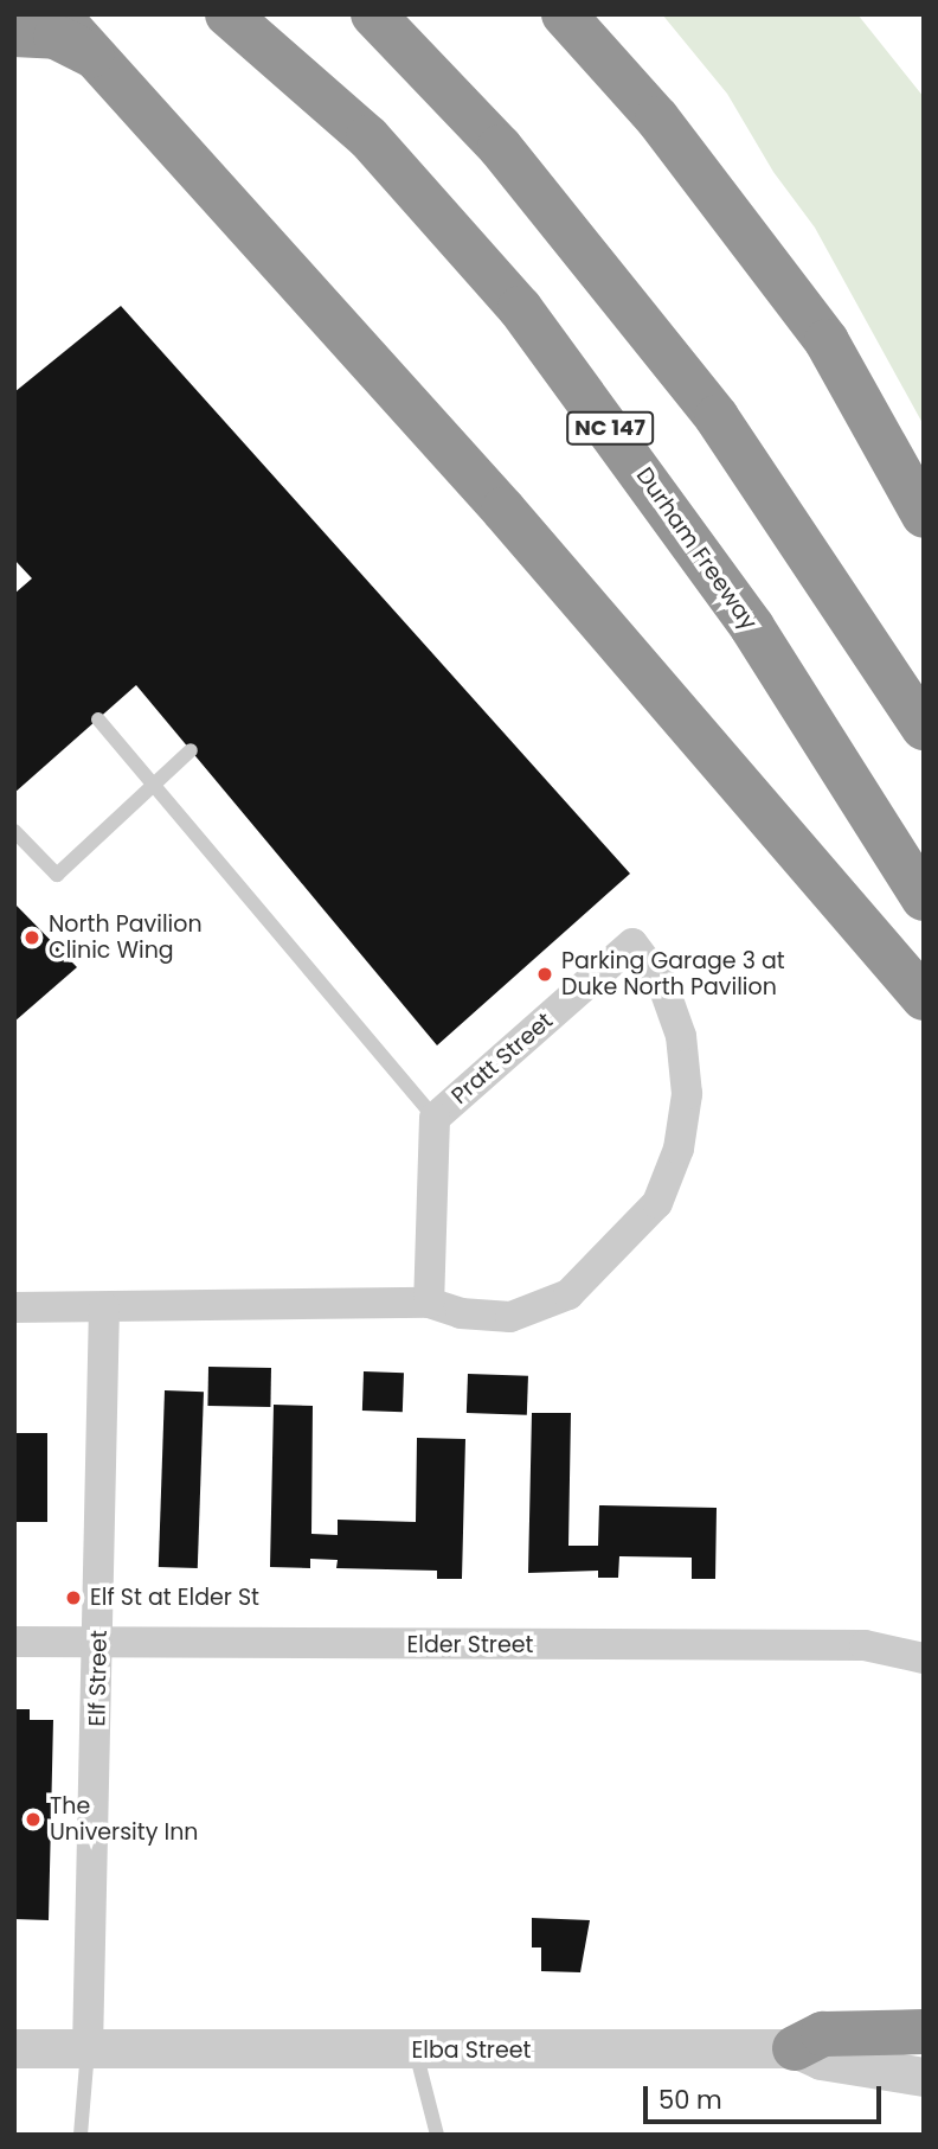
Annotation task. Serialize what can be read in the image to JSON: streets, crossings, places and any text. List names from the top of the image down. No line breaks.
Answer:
{"streets":{"highway":["NC 147","Durham Freeway"],"street":["Pratt Street","Elder Street","Elf Street","Elba Street"]},"crossings":[["Pratt Street","Elf Street"],["Elder Street","Elf Street"],["Elf Street","Elba Street"]],"places":["North Pavilion Clinic Wing","Parking Garage 3 at Duke North Pavilion","Elf St at Elder St","The University Inn"],"scale_bar":"50 m"}
